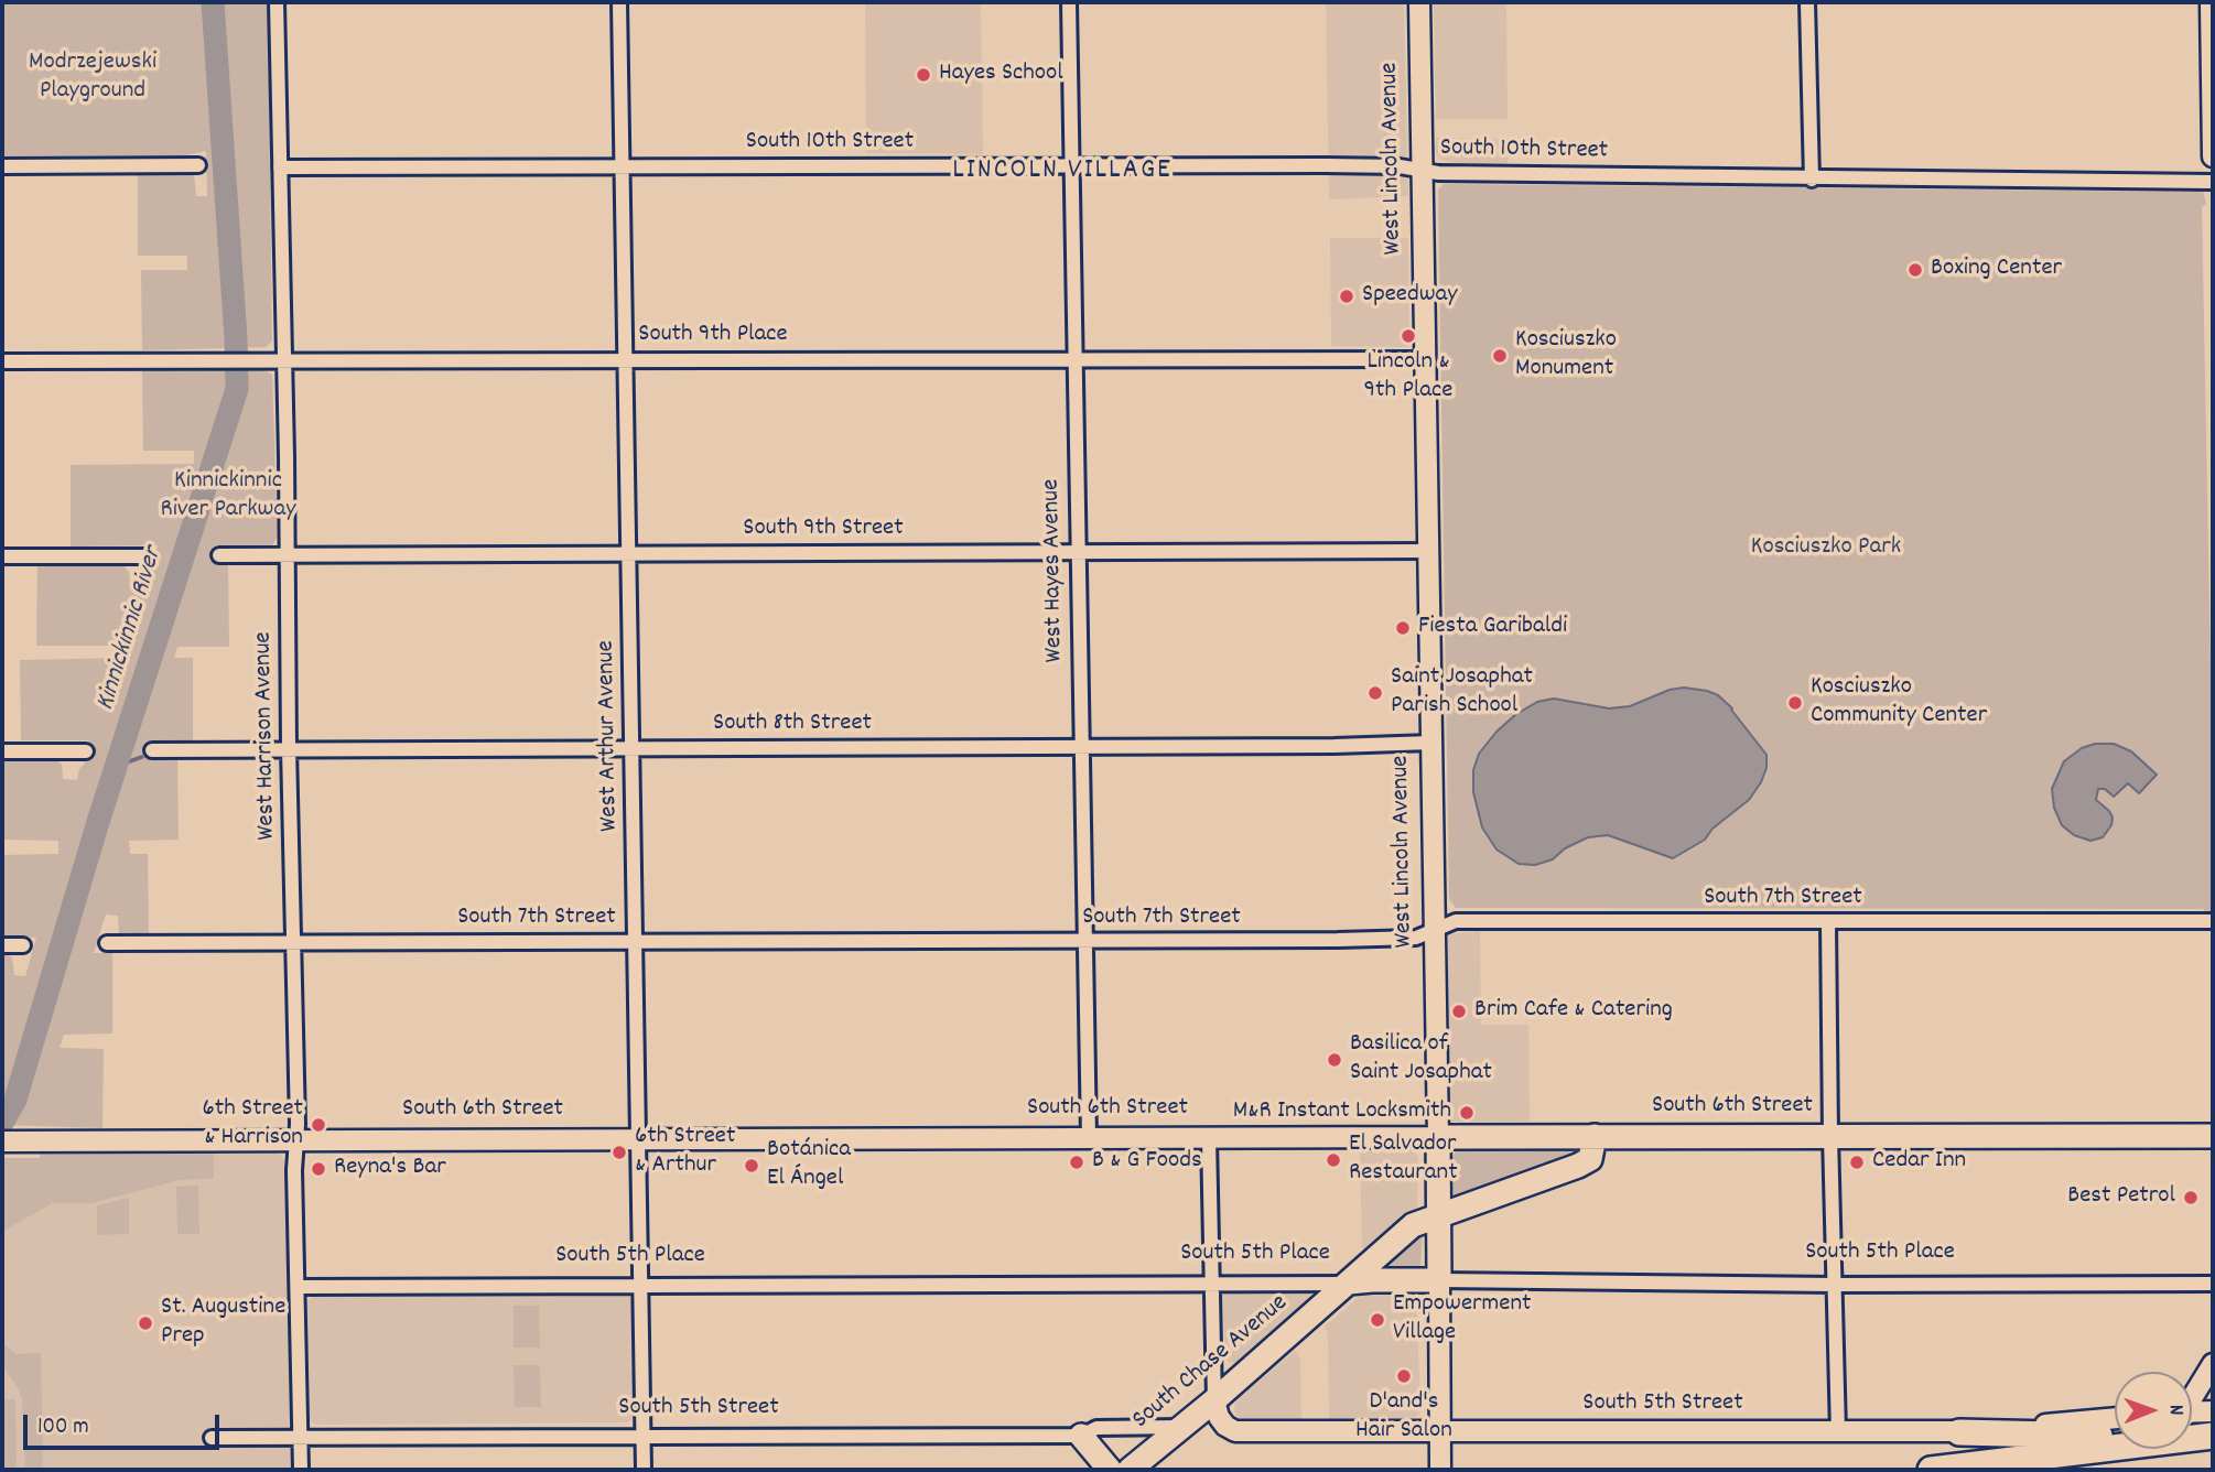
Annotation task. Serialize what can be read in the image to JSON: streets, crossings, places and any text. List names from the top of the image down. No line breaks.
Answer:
{"streets":{"main road":["West Lincoln Avenue","South 6th Street","South 5th Place","South Chase Avenue"],"street":["South 10th Street","South 9th Place","South 9th Street","West Hayes Avenue","South 8th Street","West Harrison Avenue","West Arthur Avenue","South 7th Street","South 5th Street"]},"crossings":[["South 10th Street","West Lincoln Avenue"],["South 10th Street","West Hayes Avenue"],["South 10th Street","West Harrison Avenue"],["South 10th Street","West Arthur Avenue"],["West Lincoln Avenue","South 9th Place"],["West Lincoln Avenue","South 9th Street"],["West Lincoln Avenue","South 8th Street"],["West Lincoln Avenue","South 7th Street"],["West Lincoln Avenue","South 6th Street"],["West Lincoln Avenue","South 5th Place"],["West Lincoln Avenue","South Chase Avenue"],["West Lincoln Avenue","South 5th Street"],["South 9th Place","West Hayes Avenue"],["South 9th Place","West Harrison Avenue"],["South 9th Place","West Arthur Avenue"],["South 9th Street","West Hayes Avenue"],["South 9th Street","West Harrison Avenue"],["South 9th Street","West Arthur Avenue"],["West Hayes Avenue","South 8th Street"],["West Hayes Avenue","South 7th Street"],["West Hayes Avenue","South 6th Street"],["South 8th Street","West Harrison Avenue"],["South 8th Street","West Arthur Avenue"],["West Harrison Avenue","South 7th Street"],["West Harrison Avenue","South 6th Street"],["West Harrison Avenue","South 5th Place"],["West Harrison Avenue","South 5th Street"],["West Arthur Avenue","South 7th Street"],["West Arthur Avenue","South 6th Street"],["West Arthur Avenue","South 5th Place"],["West Arthur Avenue","South 5th Street"],["South 6th Street","South Chase Avenue"],["South 5th Place","South Chase Avenue"],["South Chase Avenue","South 5th Street"]],"districts":["LINCOLN VILLAGE"],"water":["Kinnickinnic River"],"parks":["Modrzejewski Playground","Kinnickinnic River Parkway","Kosciuszko Park"],"places":["Hayes School","Boxing Center","Speedway","Lincoln & 9th Place","Kosciuszko Monument","Fiesta Garibaldi","Saint Josaphat Parish School","Kosciuszko Community Center","Brim Cafe & Catering","Basilica of Saint Josaphat","M&R Instant Locksmith","6th Street & Harrison","6th Street & Arthur","El Salvador Restaurant","B & G Foods","Cedar Inn","Botánica El Ángel","Reyna's Bar","Best Petrol","Empowerment Village","St. Augustine Prep","D'and's Hair Salon"],"scale_bar":"100 m","north":"right"}
